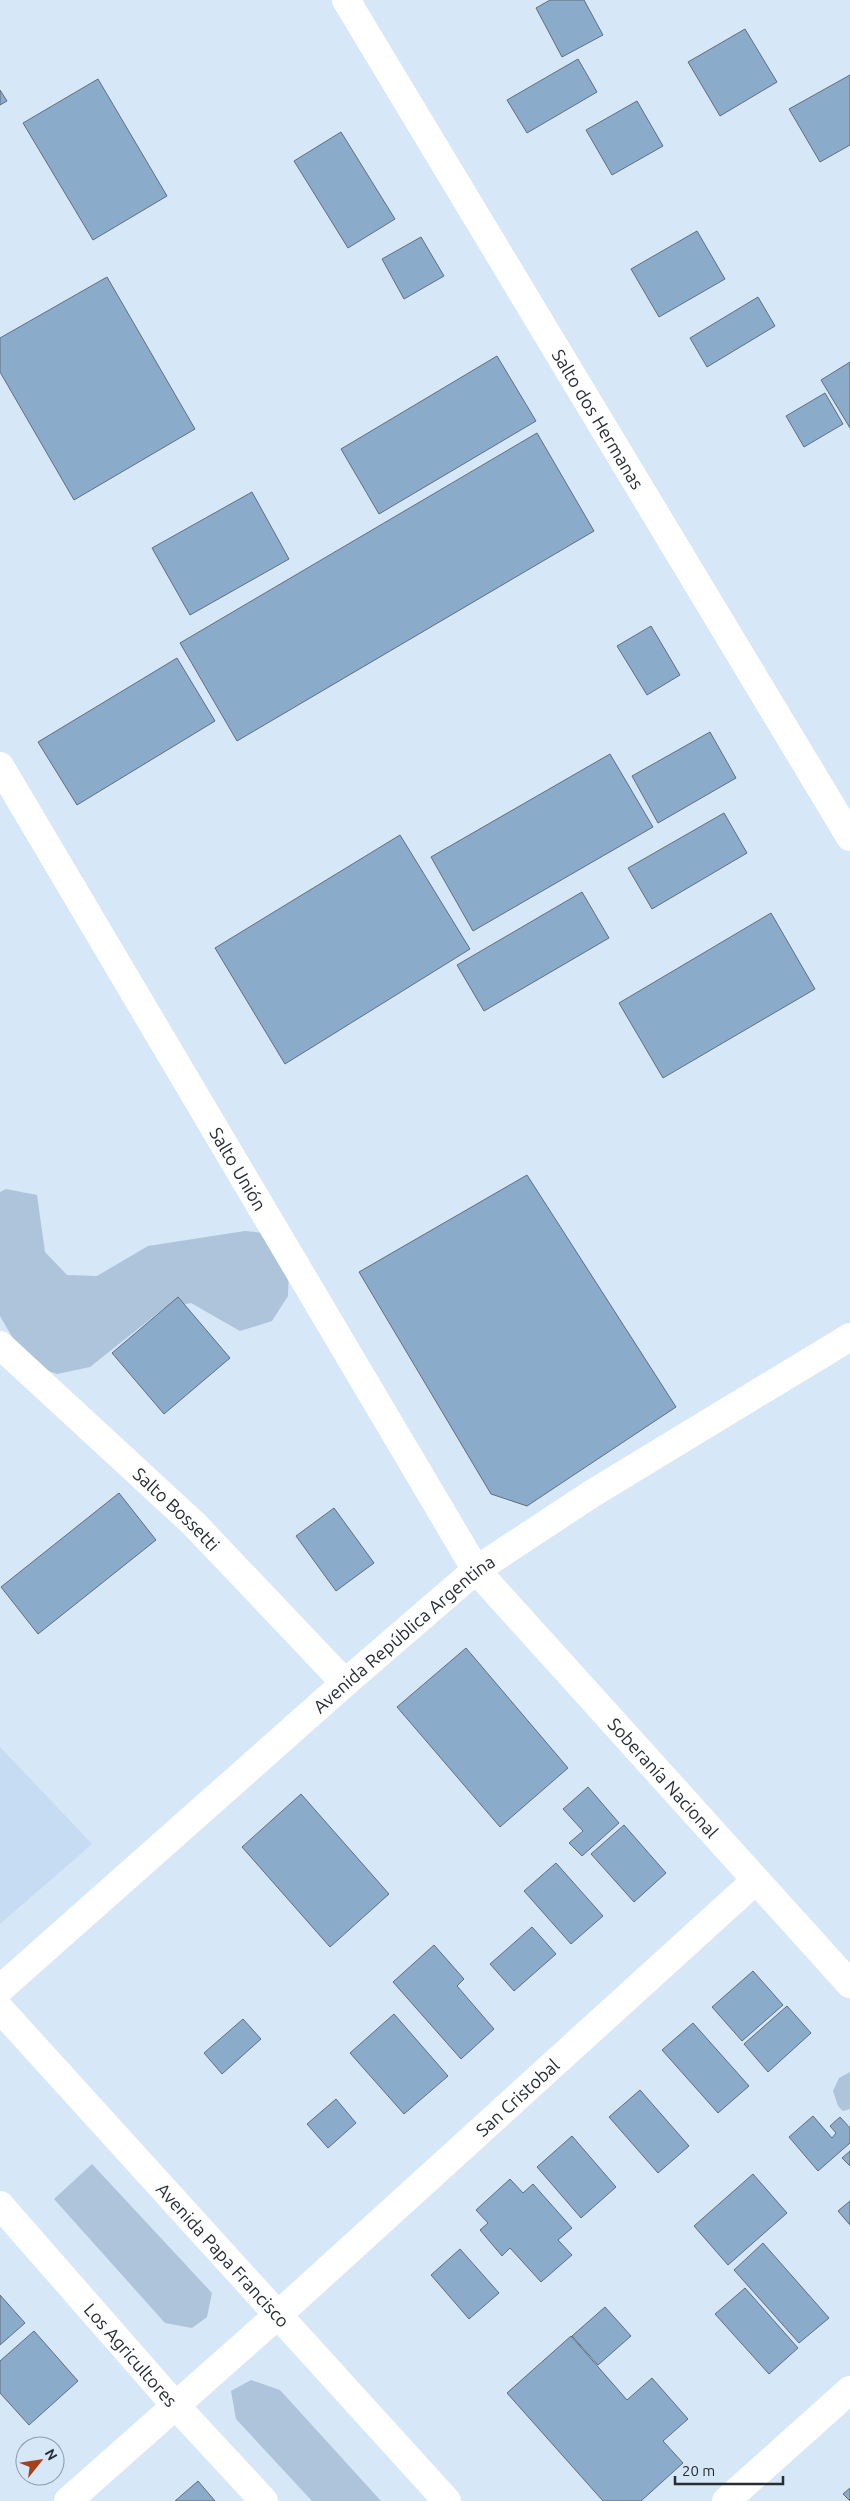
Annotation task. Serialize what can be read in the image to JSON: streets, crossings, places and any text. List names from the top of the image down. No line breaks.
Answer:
{"streets":{"street":["Salto dos Hermanas","Salto Unión","Salto Bossetti","Avenida República Argentina","Soberanía Nacional","San Cristobal","Avenida Papa Francisco","Los Agricultores"]},"crossings":[["Salto Unión","Avenida República Argentina"],["Salto Unión","Soberanía Nacional"],["Salto Bossetti","Avenida República Argentina"],["Avenida República Argentina","Soberanía Nacional"],["Soberanía Nacional","San Cristobal"],["San Cristobal","Avenida Papa Francisco"],["San Cristobal","Los Agricultores"]],"scale_bar":"20 m","north":"top right"}
